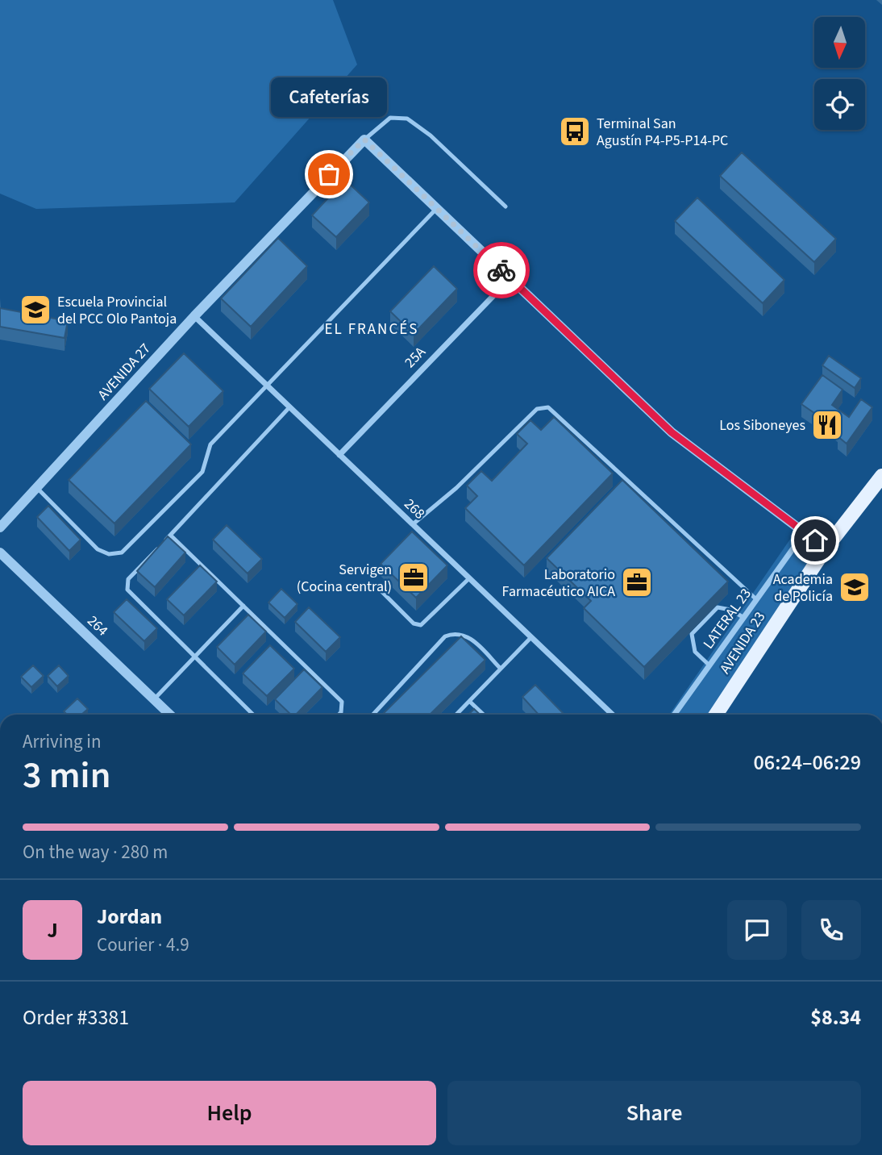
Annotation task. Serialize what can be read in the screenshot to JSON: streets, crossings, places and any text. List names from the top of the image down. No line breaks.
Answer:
{"streets":{"main road":["AVENIDA 23"],"street":["25A","AVENIDA 27","268","LATERAL 23","264"]},"crossings":[["25A","268"],["AVENIDA 27","268"]],"districts":["EL FRANCÉS"],"places":{"bus stop":["Terminal San Agustín P4-P5-P14-PC"],"other":["Cafeterías"],"school or university":["Escuela Provincial del PCC Olo Pantoja","Academia de Policía"],"restaurant":["Los Siboneyes"],"office":["Servigen (Cocina central)","Laboratorio Farmacéutico AICA"]},"north":"bottom","page":{"bubble":"Cafeterías","heading":["3 min","Arriving in","06:24–06:29"],"panel":["Jordan","Courier · 4.9","Order #3381","$8.34"],"bar":"On the way · 280 m","round":"J","buttons":["Help","Share"]}}
